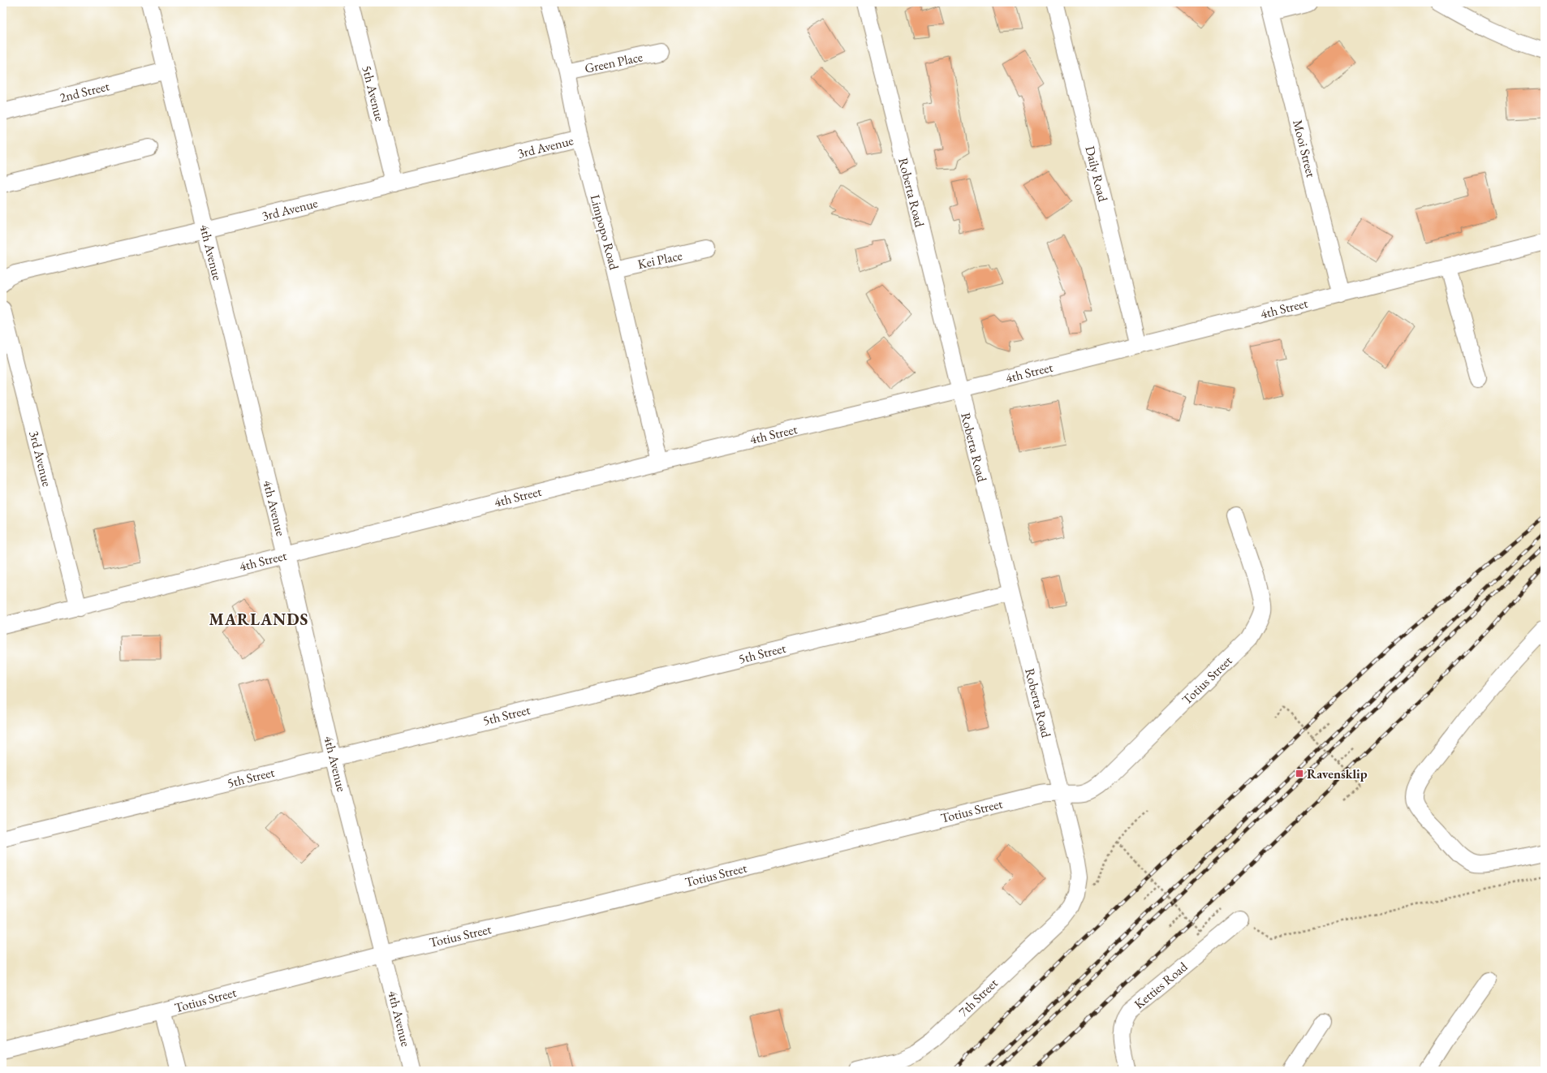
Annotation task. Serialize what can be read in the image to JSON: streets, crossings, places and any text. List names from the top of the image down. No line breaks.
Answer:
{"streets":{"street":["Green Place","2nd Street","5th Avenue","3rd Avenue","Mooi Street","Daily Road","Roberta Road","Limpopo Road","4th Avenue","Kei Place","4th Street","5th Street","Totius Street","Ketties Road","7th Street"]},"crossings":[["Green Place","Limpopo Road"],["2nd Street","4th Avenue"],["5th Avenue","3rd Avenue"],["3rd Avenue","Limpopo Road"],["3rd Avenue","4th Avenue"],["3rd Avenue","4th Street"],["Mooi Street","4th Street"],["Daily Road","4th Street"],["Roberta Road","4th Street"],["Roberta Road","5th Street"],["Roberta Road","Totius Street"],["Roberta Road","7th Street"],["Limpopo Road","Kei Place"],["Limpopo Road","4th Street"],["4th Avenue","4th Street"],["4th Avenue","5th Street"],["4th Avenue","Totius Street"]],"districts":["MARLANDS"],"places":{"transit":["Ravensklip"]}}
